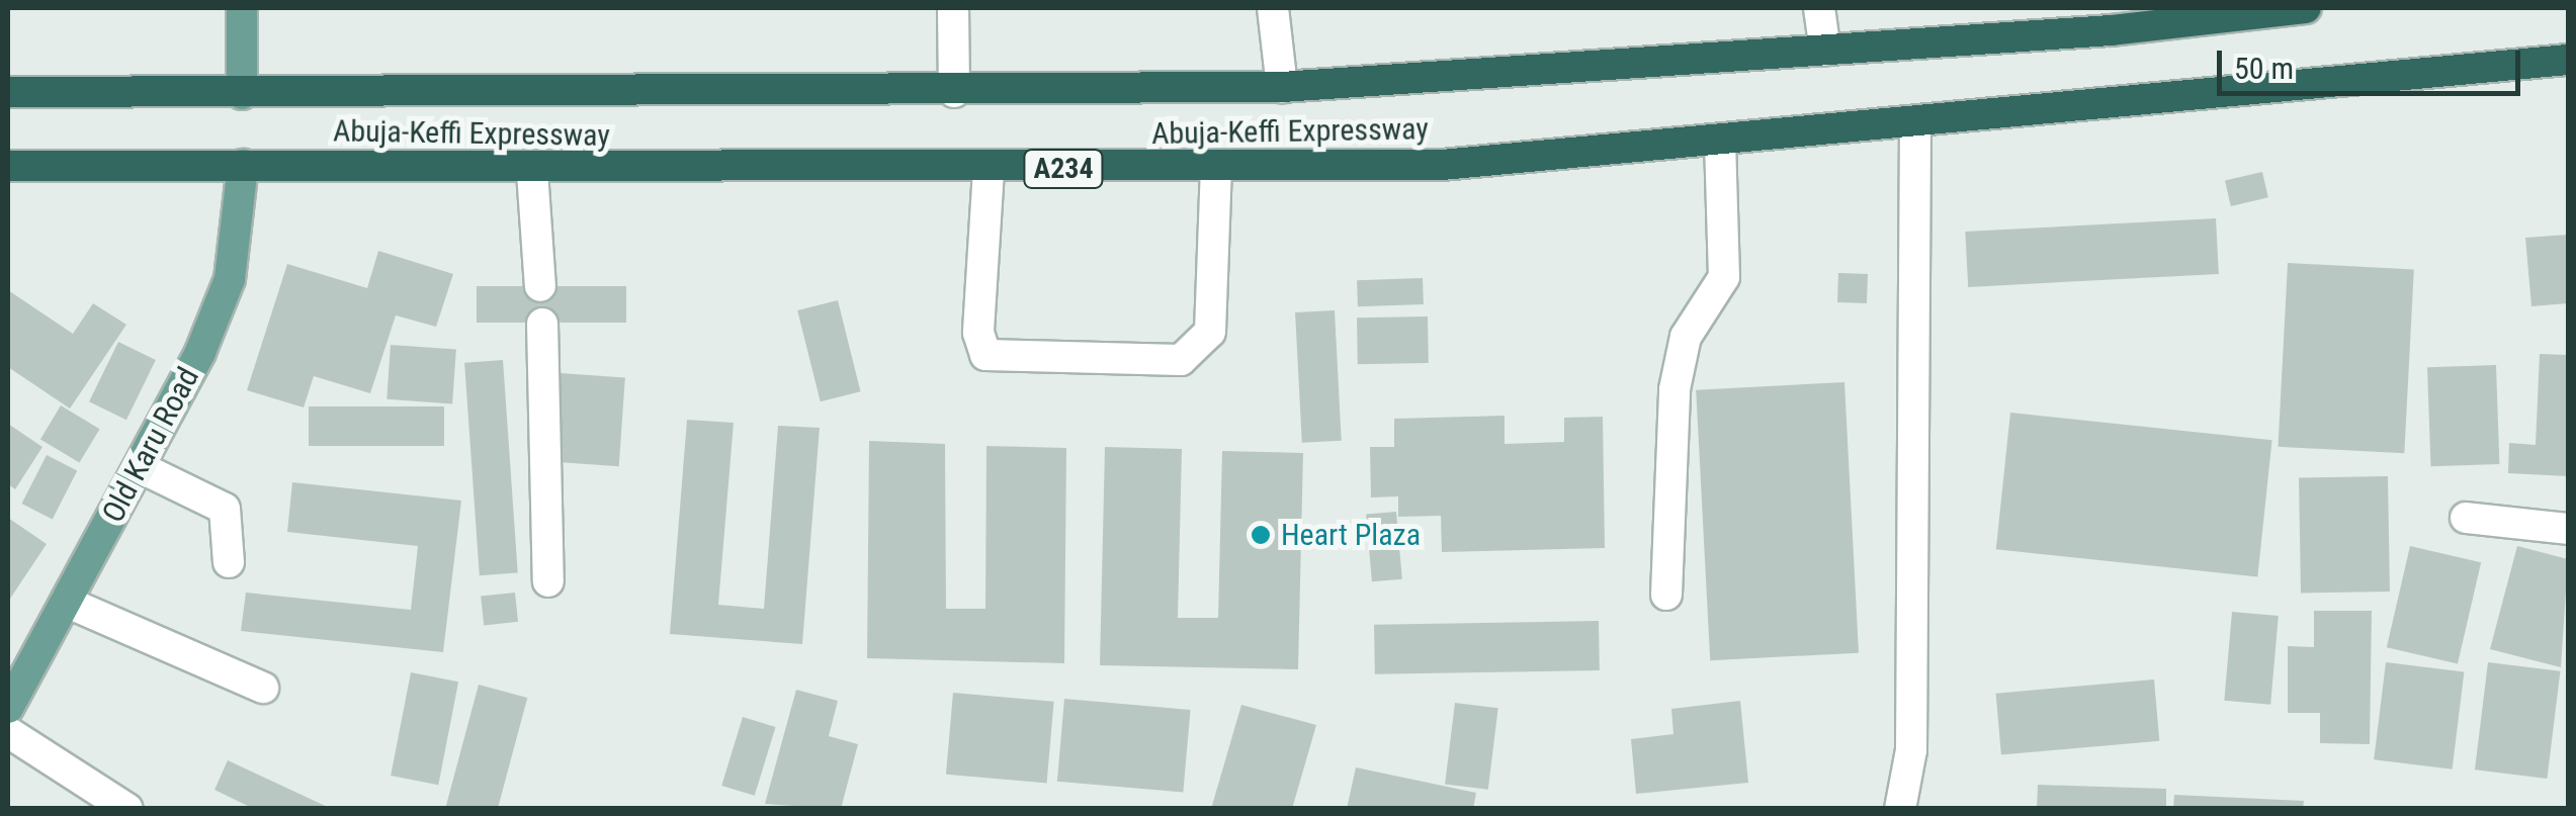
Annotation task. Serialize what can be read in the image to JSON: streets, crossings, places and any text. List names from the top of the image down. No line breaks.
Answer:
{"streets":{"highway":["Abuja-Keffi Expressway","A234"],"main road":["Old Karu Road"]},"crossings":[["Abuja-Keffi Expressway","Old Karu Road"]],"places":["Heart Plaza"],"scale_bar":"50 m"}
